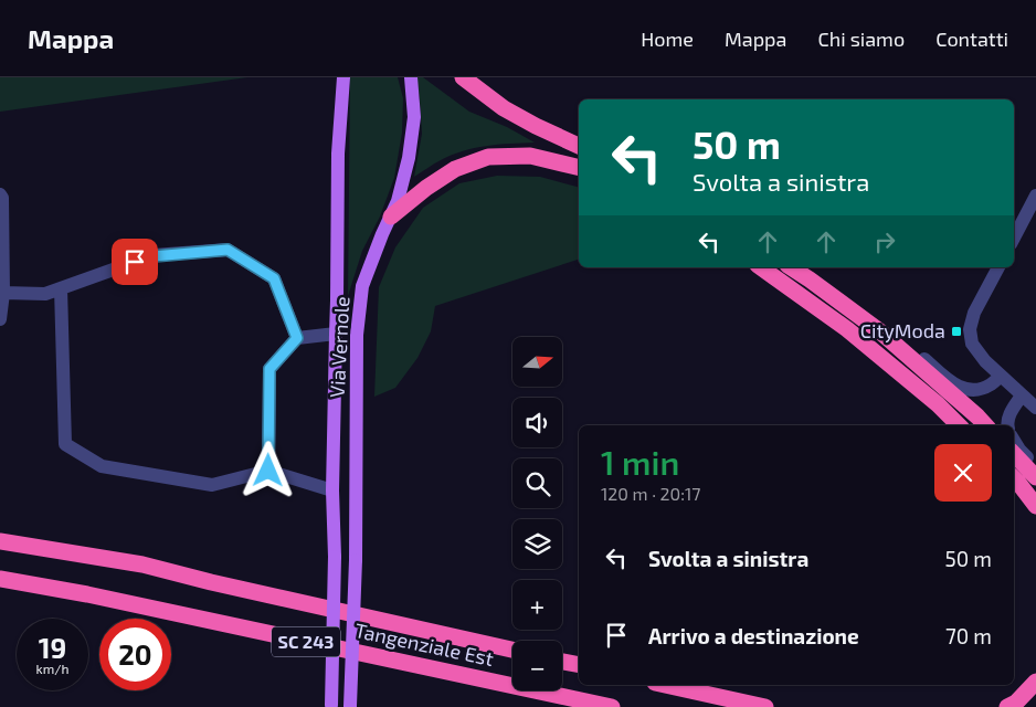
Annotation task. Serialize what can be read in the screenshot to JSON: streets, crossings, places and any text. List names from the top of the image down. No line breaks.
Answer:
{"streets":{"highway":["SC 243","Tangenziale Est"],"main road":["Via Vernole"]},"places":{"transit":["CityModa"]},"north":"right","page":{"header":"Mappa","nav":["Home","Mappa","Chi siamo","Contatti"],"turn":["50 m","Svolta a sinistra"],"map_buttons":["+","−"],"heading":["1 min","120 m · 20:17"],"list":[{"name":"Svolta a sinistra","value":"50 m"},{"name":"Arrivo a destinazione","value":"70 m"}],"speed":"19 km/h","limit":"20"}}
